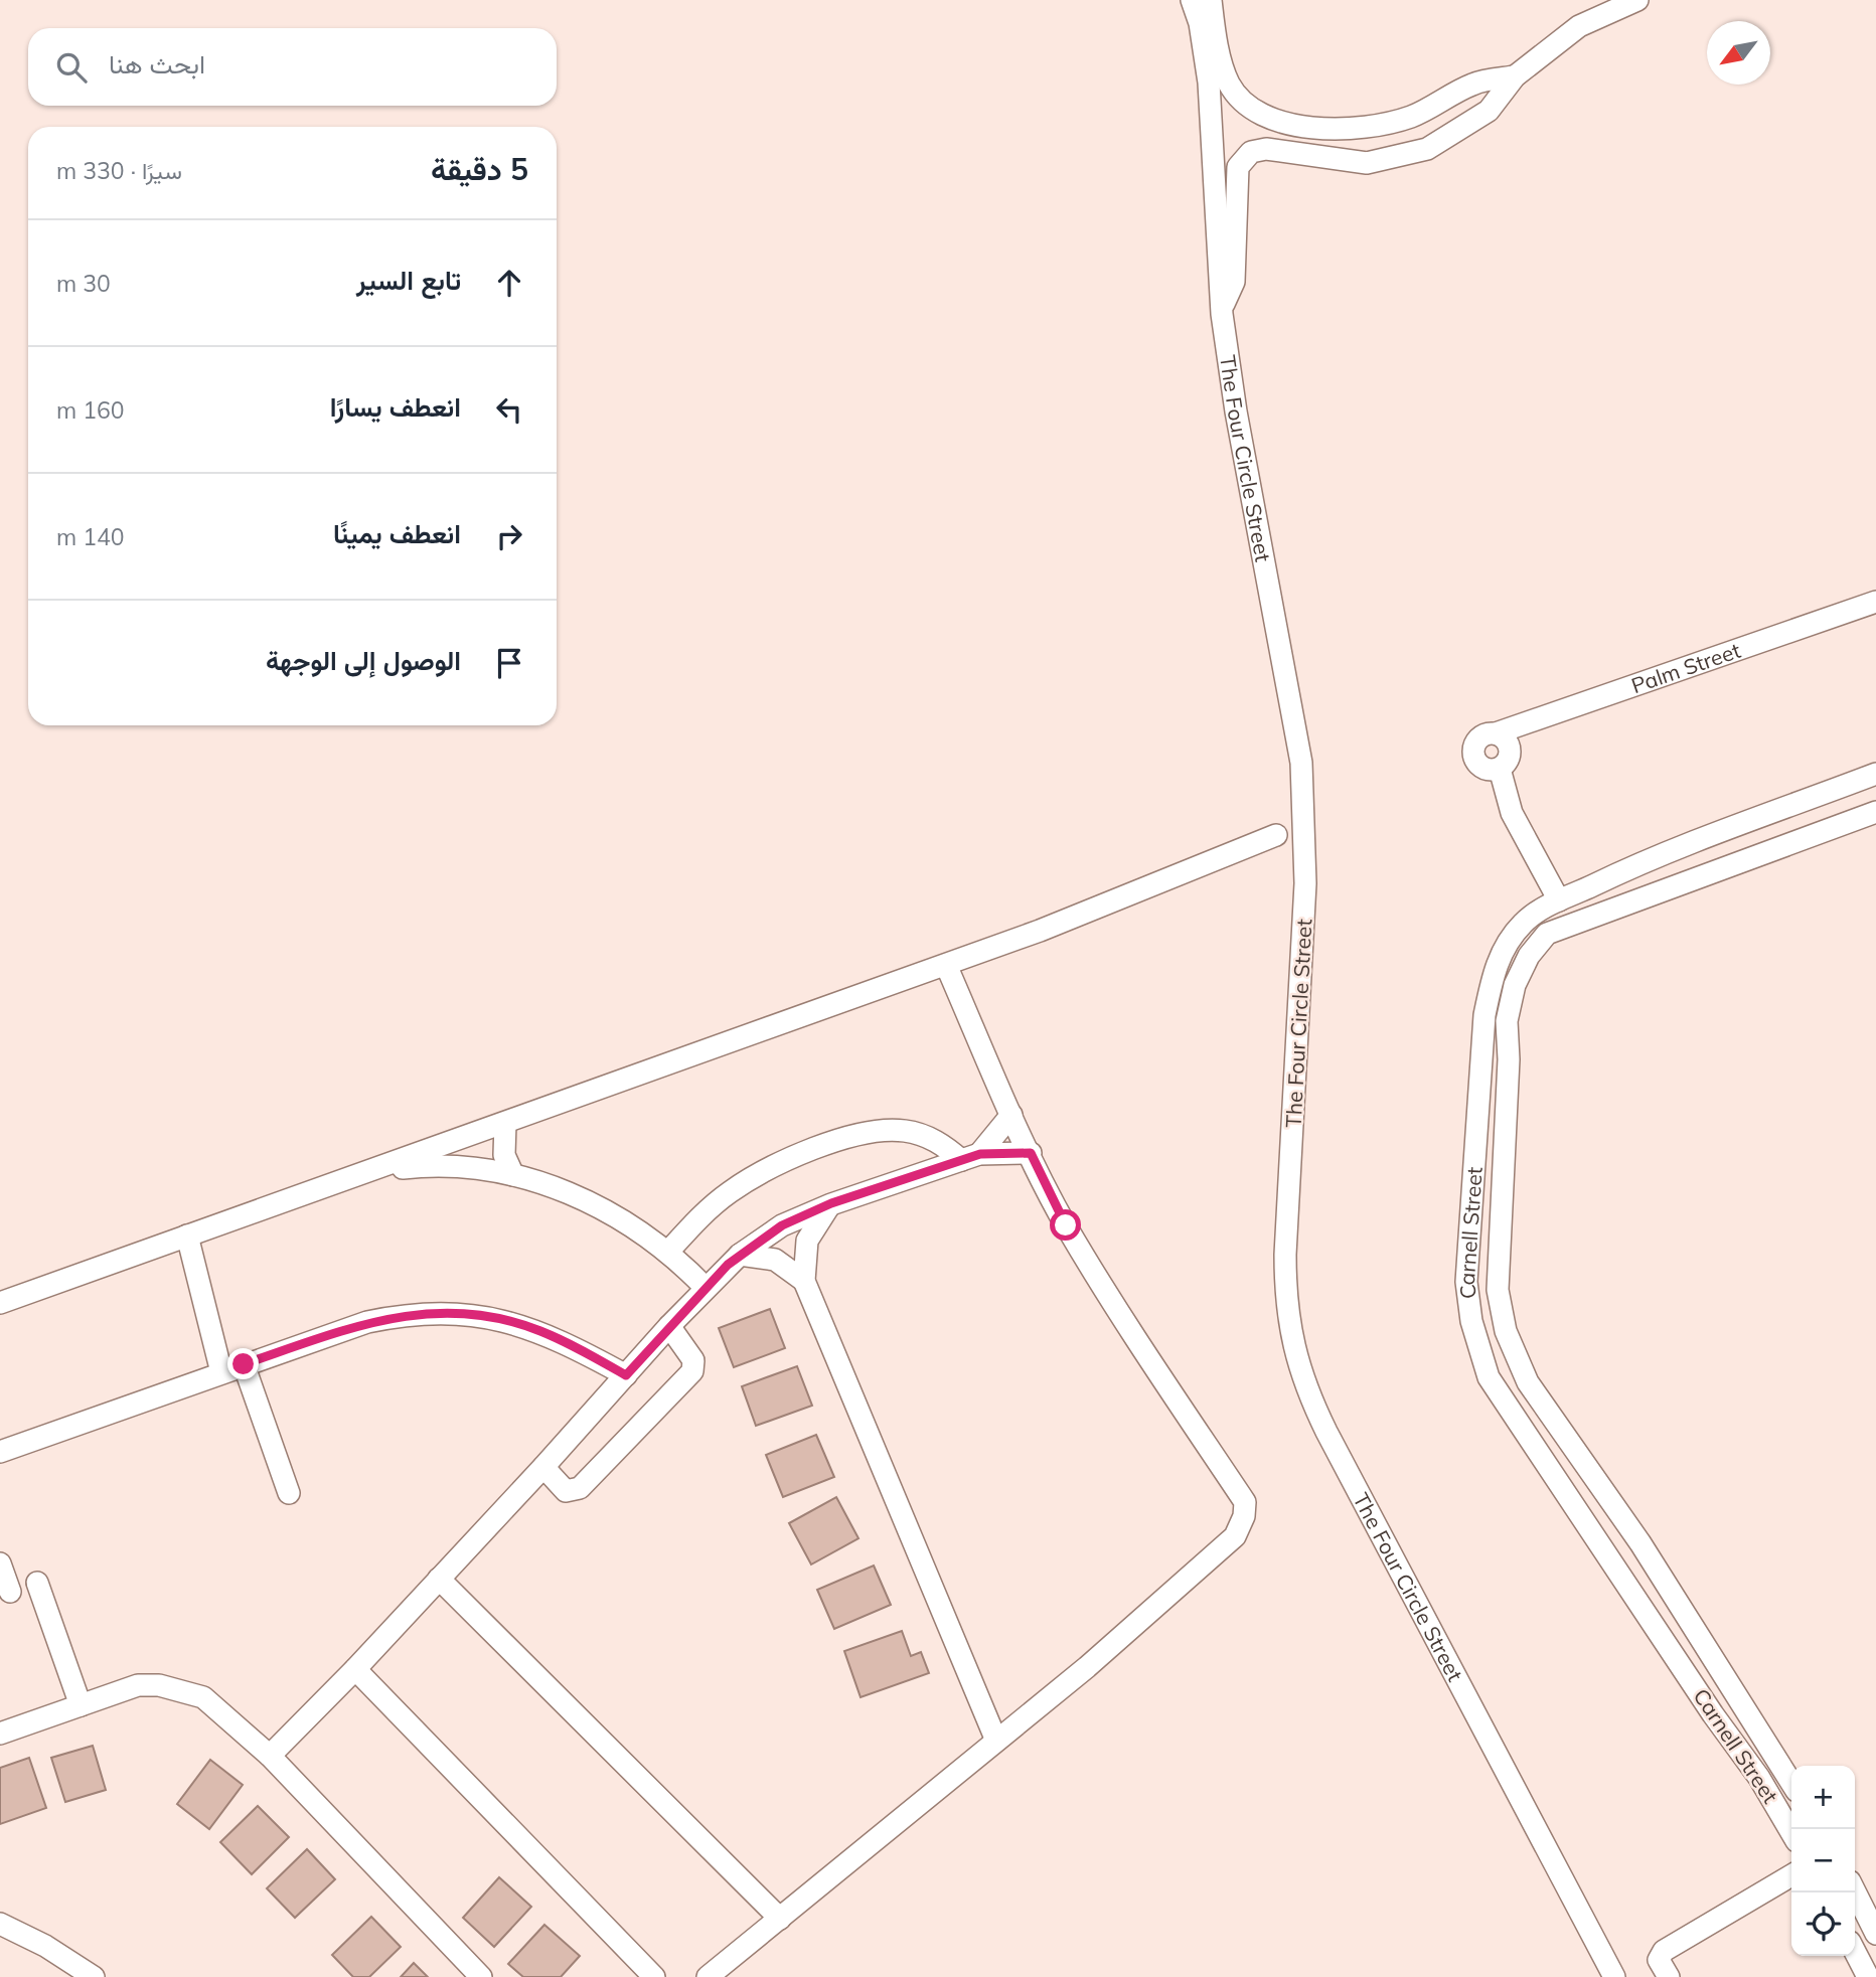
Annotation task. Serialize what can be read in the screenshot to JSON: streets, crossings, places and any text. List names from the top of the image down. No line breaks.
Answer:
{"streets":{"street":["The Four Circle Street","Palm Street","Carnell Street"]},"crossings":[["Palm Street","Carnell Street"]],"north":"bottom left","page":{"search":"ابحث هنا","heading":["5 دقيقة","سيرًا · 330 m"],"list":[["تابع السير","30 m"],["انعطف يسارًا","160 m"],["انعطف يمينًا","140 m"],"الوصول إلى الوجهة"],"map_buttons":["+","−"]}}
